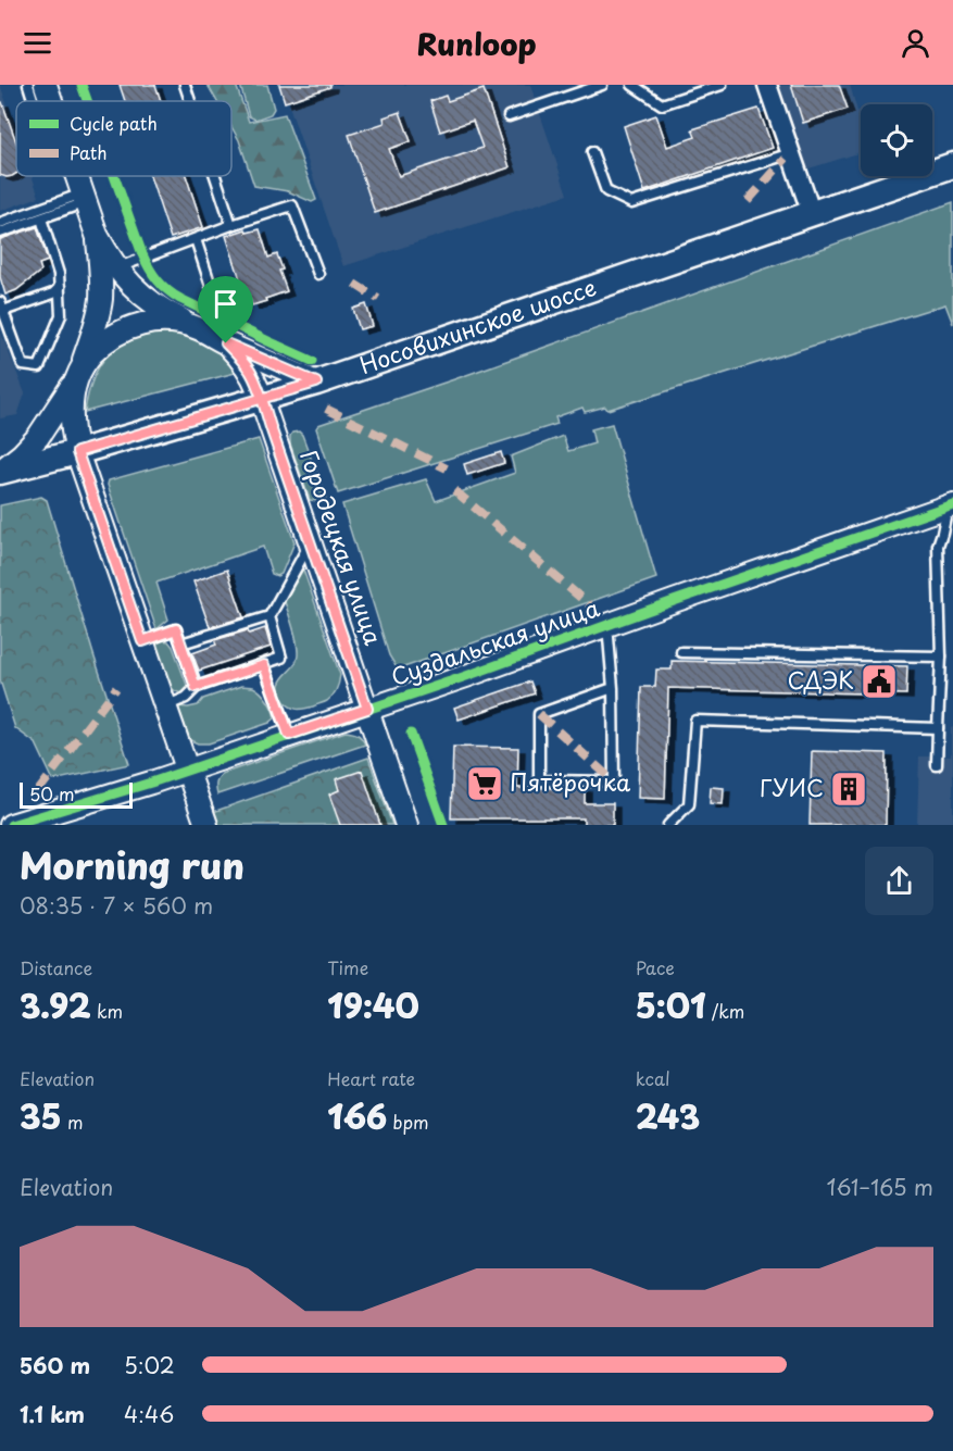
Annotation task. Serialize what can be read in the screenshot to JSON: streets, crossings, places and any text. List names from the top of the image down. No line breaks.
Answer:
{"streets":{"main road":["Носовихинское шоссе"],"street":["Городецкая улица","Суздальская улица"]},"crossings":[["Носовихинское шоссе","Городецкая улица"],["Городецкая улица","Суздальская улица"]],"places":{"public building":["СДЭК"],"supermarket":["Пятёрочка"],"building":["ГУИС"]},"legend":["Cycle path","Path"],"scale_bar":"50 m","page":{"header":"Runloop","scale":"50 m","heading":["Morning run","08:35 · 7 × 560 m"],"stats":[["Distance","3.92 km"],["Time","19:40"],["Pace","5:01 /km"],["Elevation","35 m"],["Heart rate","166 bpm"],["kcal","243"]],"chart":["Elevation","161–165 m"],"list":[{"name":"560 m","note":"5:02"},{"name":"1.1 km","note":"4:46"}]}}
